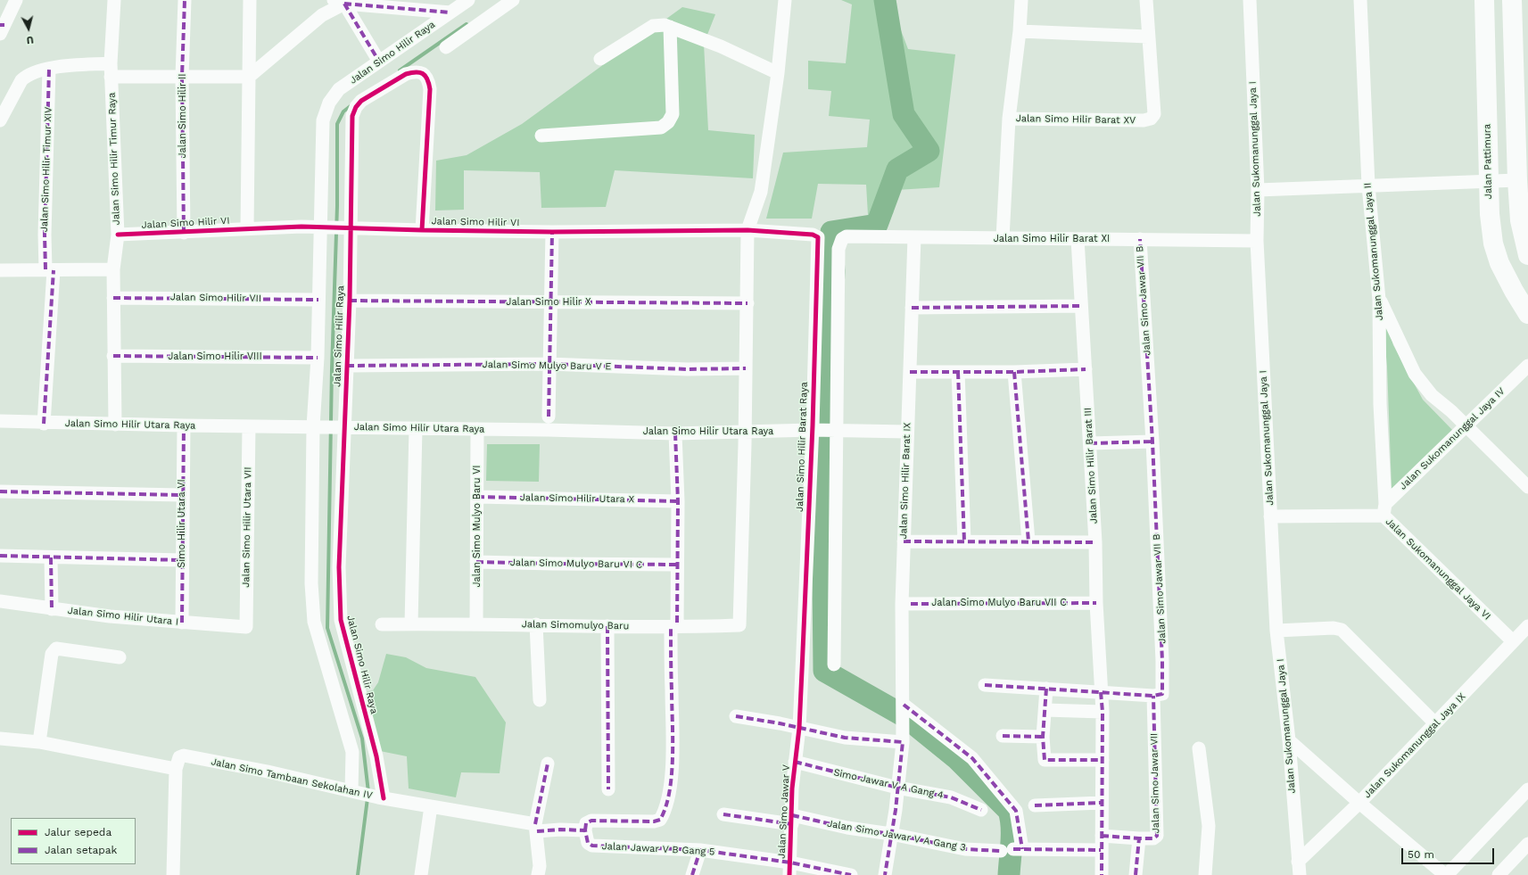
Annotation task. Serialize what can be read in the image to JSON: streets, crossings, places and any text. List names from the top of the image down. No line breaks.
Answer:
{"streets":{"main road":["Jalan Pattimura"],"street":["Jalan Simo Hilir Raya","Jalan Simo Hilir II","Jalan Simo Hilir Barat XV","Jalan Sukomanunggal Jaya I","Jalan Simo Hilir Timur Raya","Jalan Simo Hilir Timur XIV","Jalan Simo Hilir VI","Jalan Simo Hilir Barat XI","Jalan Sukomanunggal Jaya II","Jalan Simo Hilir VII","Jalan Simo Jawar VII B","Jalan Simo Hilir X","Jalan Simo Hilir VIII","Jalan Simo Mulyo Baru V E","Jalan Simo Hilir Utara Raya","Jalan Sukomanunggal Jaya IV","Jalan Simo Hilir Barat Raya","Jalan Simo Hilir Barat III","Jalan Simo Hilir Barat IX","Jalan Simo Hilir Utara X","Simo Hilir Utara VI","Jalan Simo Mulyo Baru VI","Jalan Simo Hilir Utara VII","Jalan Simo Mulyo Baru VI C","Jalan Sukomanunggal Jaya VI","Jalan Simo Mulyo Baru VII C","Jalan Simo Hilir Utara I","Jalan Simomulyo Baru","Jalan Sukomanunggal Jaya IX","Jalan Simo Tambaan Sekolahan IV","Jalan Simo Jawar VII","Simo Jawar V A Gang 4","Jalan Simo Jawar V","Jalan Simo Jawar V A Gang 3","Jalan Jawar V B Gang 5"]},"crossings":[["Jalan Simo Hilir Raya","Jalan Simo Hilir VI"],["Jalan Simo Hilir Raya","Jalan Simo Hilir VII"],["Jalan Simo Hilir Raya","Jalan Simo Hilir X"],["Jalan Simo Hilir Raya","Jalan Simo Hilir VIII"],["Jalan Simo Hilir Raya","Jalan Simo Mulyo Baru V E"],["Jalan Simo Hilir Raya","Jalan Simo Hilir Utara Raya"],["Jalan Simo Hilir Raya","Jalan Simo Tambaan Sekolahan IV"],["Jalan Simo Hilir II","Jalan Simo Hilir VI"],["Jalan Sukomanunggal Jaya I","Jalan Simo Hilir Barat XI"],["Jalan Sukomanunggal Jaya I","Jalan Sukomanunggal Jaya VI"],["Jalan Sukomanunggal Jaya I","Jalan Sukomanunggal Jaya IX"],["Jalan Simo Hilir Timur Raya","Jalan Simo Hilir VI"],["Jalan Simo Hilir Timur Raya","Jalan Simo Hilir VII"],["Jalan Simo Hilir Timur Raya","Jalan Simo Hilir VIII"],["Jalan Simo Hilir Timur Raya","Jalan Simo Hilir Utara Raya"],["Jalan Simo Hilir Timur XIV","Jalan Simo Hilir Utara Raya"],["Jalan Simo Hilir VI","Jalan Simo Hilir Barat Raya"],["Jalan Simo Hilir Barat XI","Jalan Simo Jawar VII B"],["Jalan Simo Hilir Barat XI","Jalan Simo Hilir Utara Raya"],["Jalan Simo Hilir Barat XI","Jalan Simo Hilir Barat III"],["Jalan Simo Hilir Barat XI","Jalan Simo Hilir Barat IX"],["Jalan Sukomanunggal Jaya II","Jalan Sukomanunggal Jaya IV"],["Jalan Sukomanunggal Jaya II","Jalan Sukomanunggal Jaya VI"],["Jalan Simo Jawar VII B","Jalan Simo Jawar VII"],["Jalan Simo Hilir Utara Raya","Jalan Simo Hilir Barat Raya"],["Jalan Simo Hilir Utara Raya","Jalan Simo Hilir Barat IX"],["Jalan Simo Hilir Utara Raya","Simo Hilir Utara VI"],["Jalan Simo Hilir Utara Raya","Jalan Simo Mulyo Baru VI"],["Jalan Simo Hilir Utara Raya","Jalan Simo Hilir Utara VII"],["Jalan Simo Hilir Utara Raya","Jalan Simomulyo Baru"],["Jalan Sukomanunggal Jaya IV","Jalan Sukomanunggal Jaya VI"],["Jalan Simo Hilir Barat Raya","Jalan Simo Jawar V"],["Jalan Simo Hilir Barat III","Jalan Simo Mulyo Baru VII C"],["Jalan Simo Hilir Barat IX","Jalan Simo Mulyo Baru VII C"],["Jalan Simo Hilir Barat IX","Simo Jawar V A Gang 4"],["Jalan Simo Hilir Barat IX","Jalan Simo Jawar V A Gang 3"],["Jalan Simo Hilir Utara X","Jalan Simo Mulyo Baru VI"],["Simo Hilir Utara VI","Jalan Simo Hilir Utara I"],["Jalan Simo Mulyo Baru VI","Jalan Simo Mulyo Baru VI C"],["Jalan Simo Mulyo Baru VI","Jalan Simomulyo Baru"],["Jalan Simo Hilir Utara VII","Jalan Simo Hilir Utara I"],["Jalan Sukomanunggal Jaya VI","Jalan Sukomanunggal Jaya IX"],["Simo Jawar V A Gang 4","Jalan Simo Jawar V"],["Jalan Simo Jawar V","Jalan Simo Jawar V A Gang 3"],["Jalan Simo Jawar V","Jalan Jawar V B Gang 5"]],"legend":["Jalur sepeda","Jalan setapak"],"scale_bar":"50 m","north":"bottom"}
